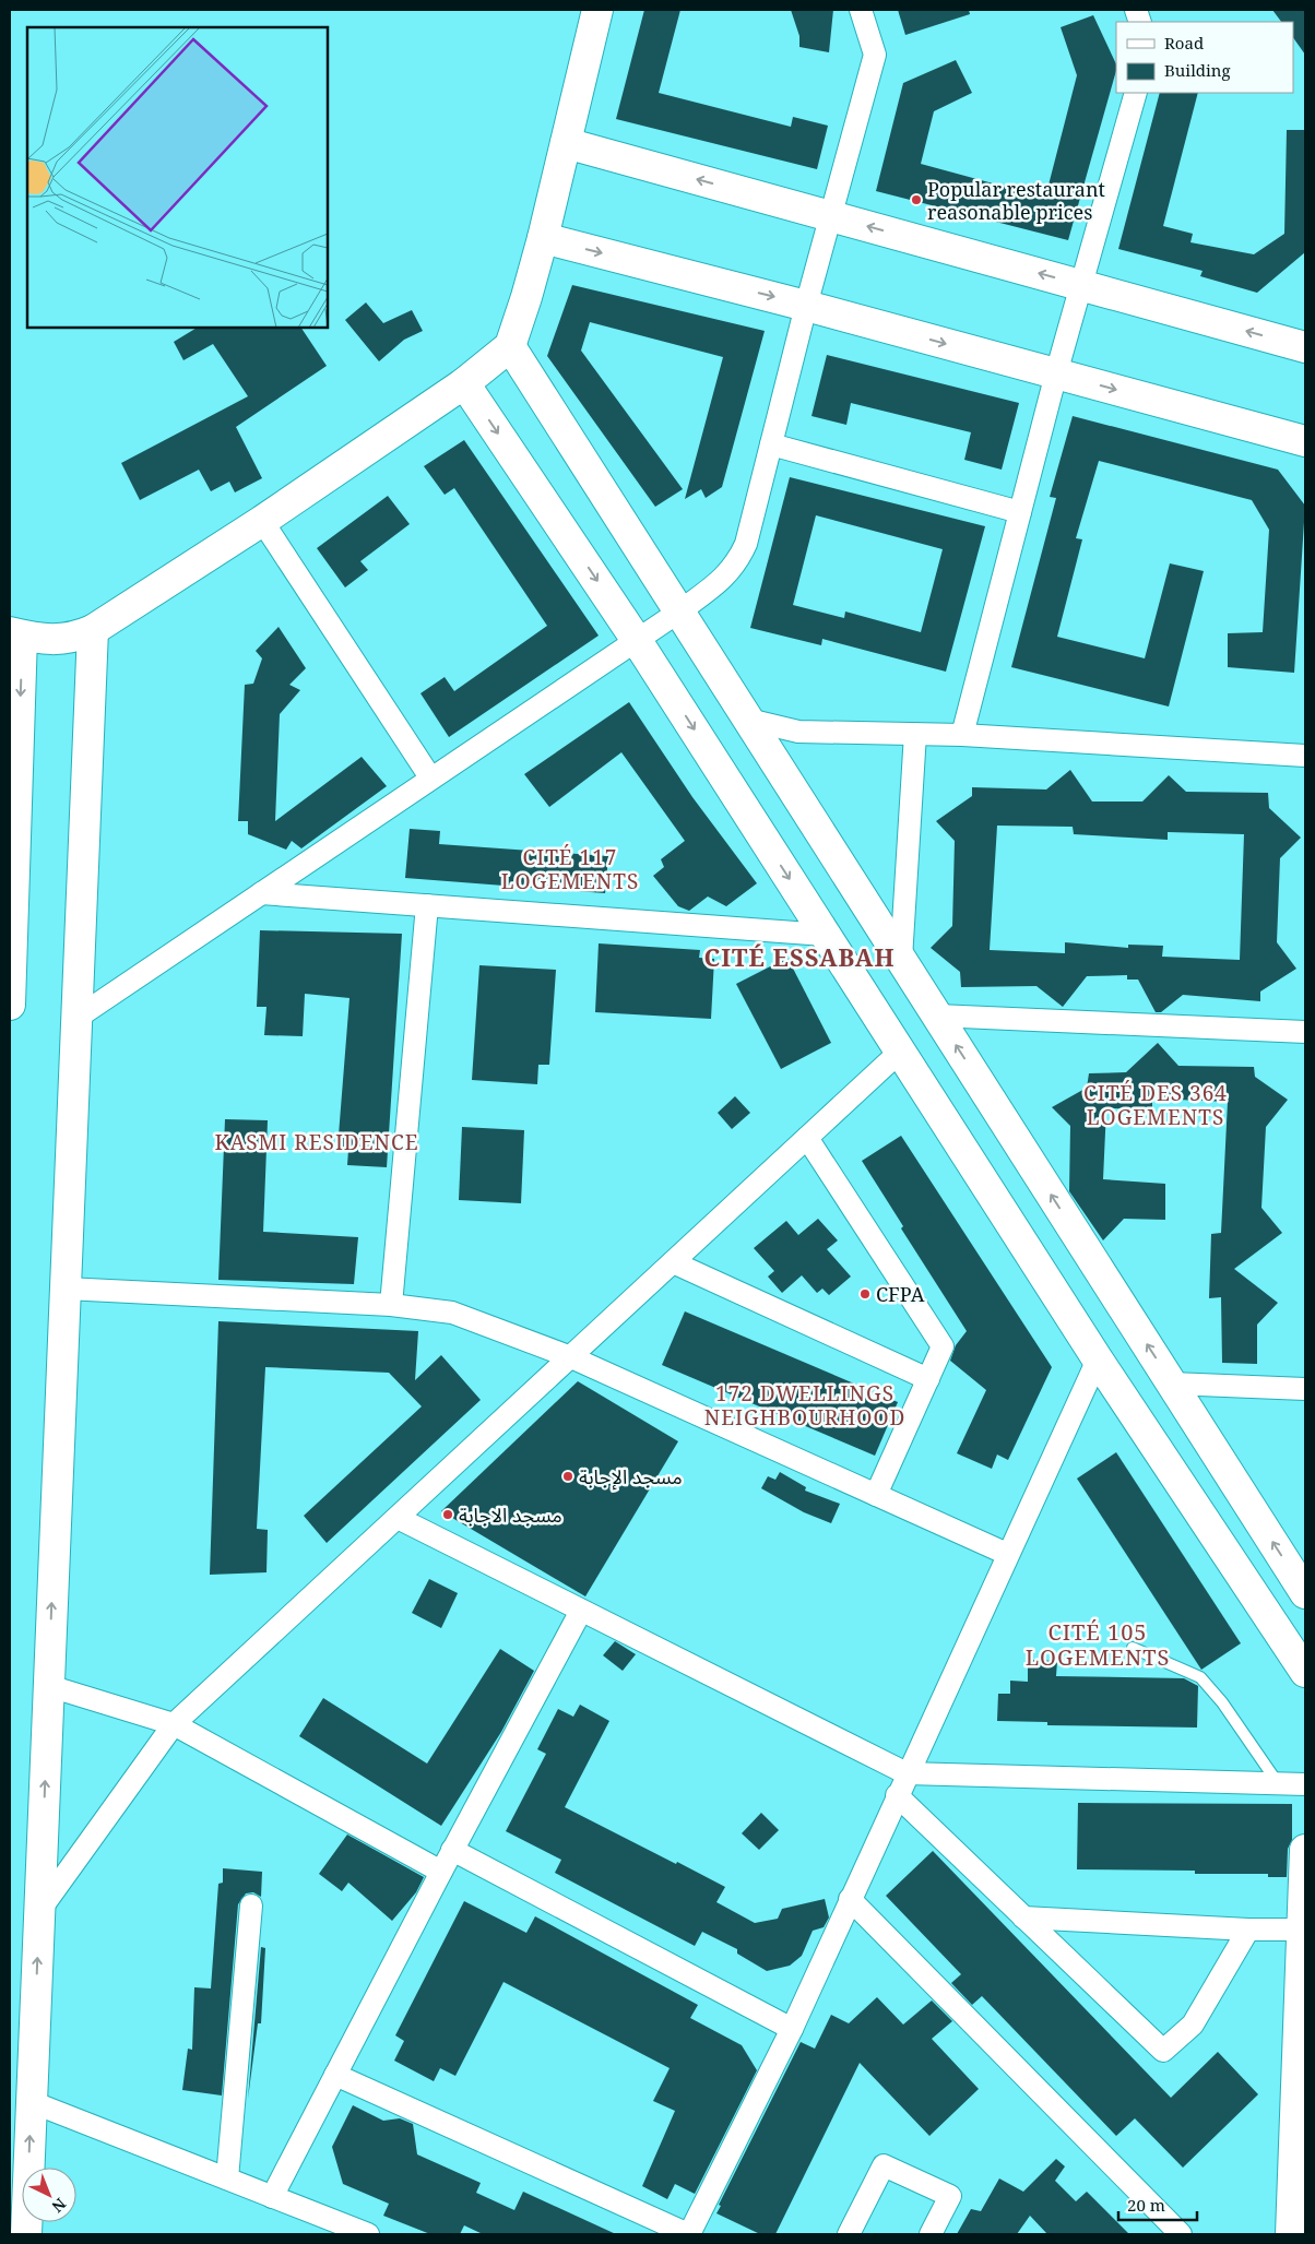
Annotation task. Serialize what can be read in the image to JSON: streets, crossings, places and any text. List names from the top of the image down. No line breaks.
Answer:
{"districts":["CITÉ 117 LOGEMENTS","CITÉ ESSABAH","CITÉ DES 364 LOGEMENTS","KASMI RESIDENCE","172 DWELLINGS NEIGHBOURHOOD","CITÉ 105 LOGEMENTS"],"places":["Popular restaurant reasonable prices","CFPA","مسجد الإجابة","مسجد الاجابة"],"legend":["Road","Building"],"scale_bar":"20 m","north":"bottom right"}
